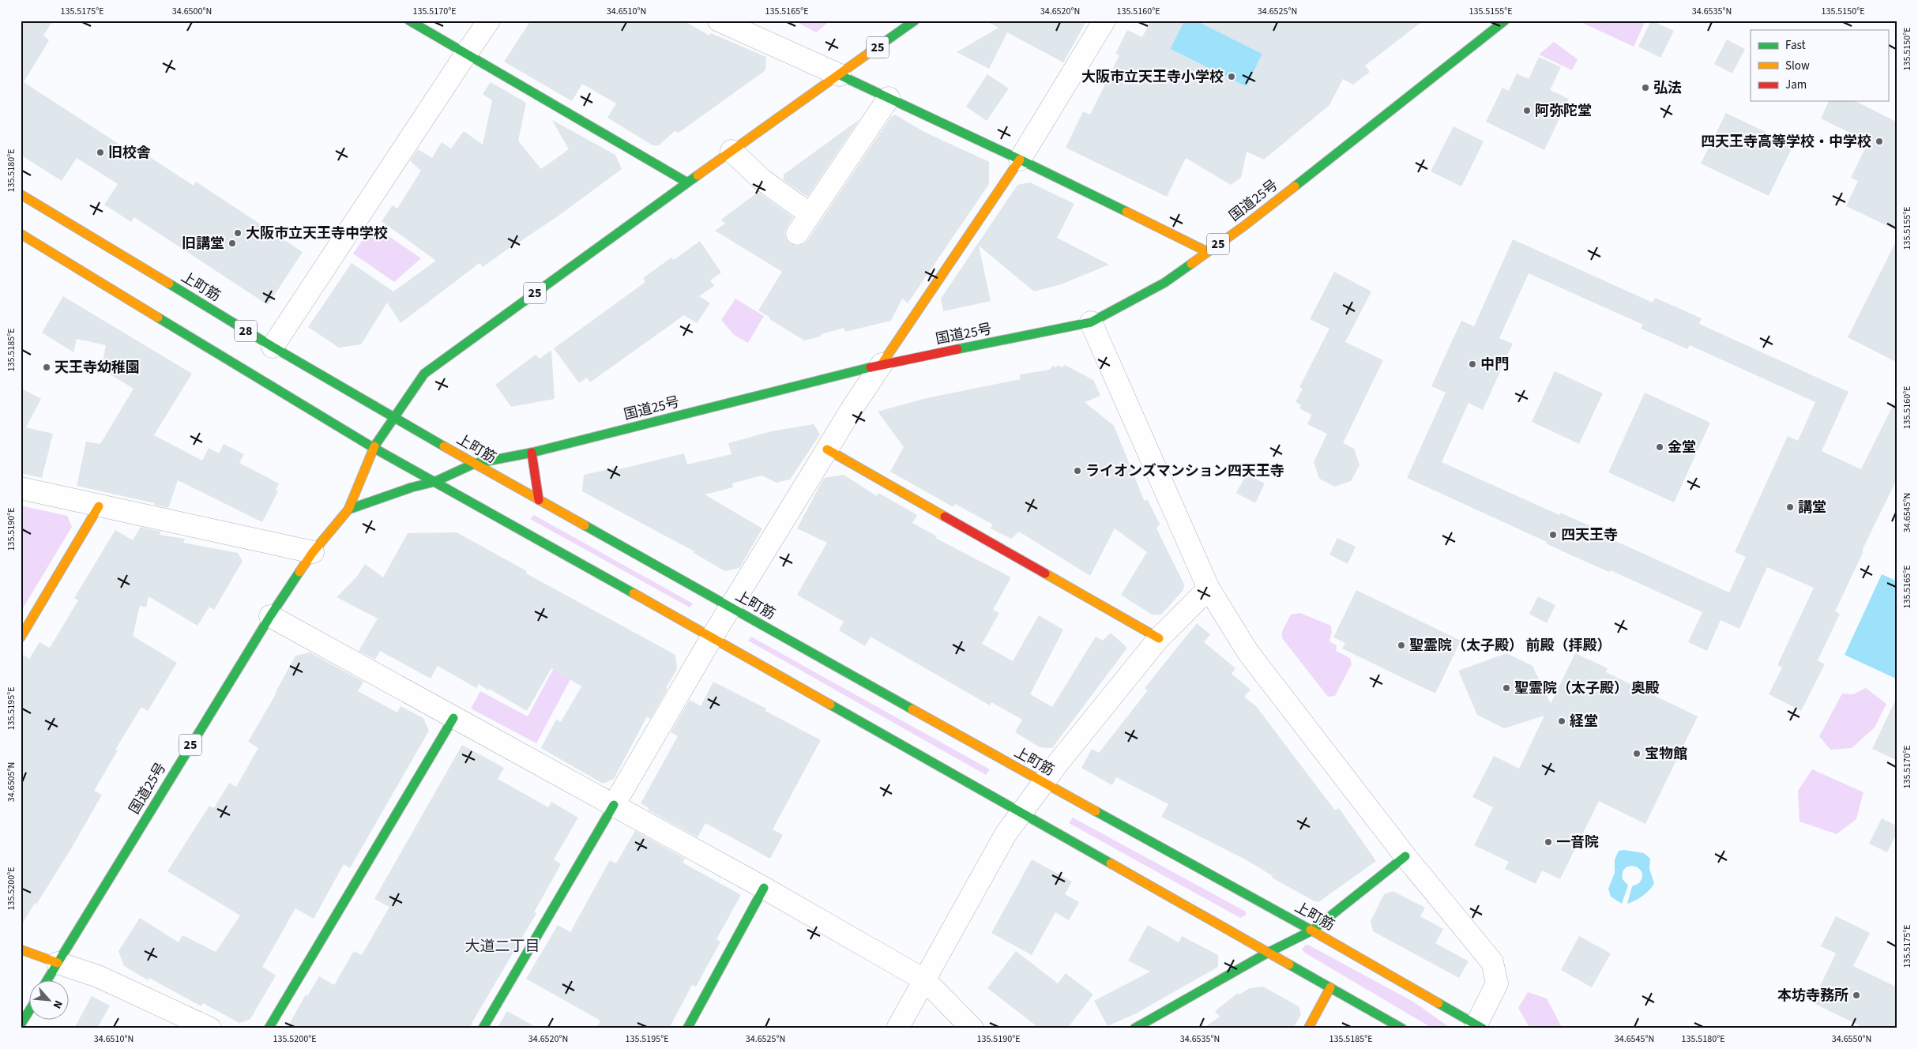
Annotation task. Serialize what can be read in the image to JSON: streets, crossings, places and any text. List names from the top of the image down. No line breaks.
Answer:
{"streets":{"main road":["25","国道25号","上町筋","28"]},"crossings":[["国道25号","上町筋"],["国道25号","28"]],"districts":["大道二丁目"],"places":["大阪市立天王寺小学校","弘法","阿弥陀堂","四天王寺高等学校・中学校","旧校舎","大阪市立天王寺中学校","旧講堂","中門","天王寺幼稚園","金堂","ライオンズマンション四天王寺","講堂","四天王寺","聖霊院（太子殿） 前殿（拝殿）","聖霊院（太子殿） 奥殿","経堂","宝物館","一音院","本坊寺務所"],"legend":["Fast","Slow","Jam"],"north":"bottom right","coordinates":["135.5175°E","34.6500°N","135.5170°E","34.6510°N","135.5165°E","34.6520°N","135.5160°E","34.6525°N","135.5155°E","34.6535°N","135.5150°E","135.5180°E","135.5185°E","34.6545°N","135.5190°E","135.5195°E","34.6505°N","135.5200°E","34.6550°N"]}
